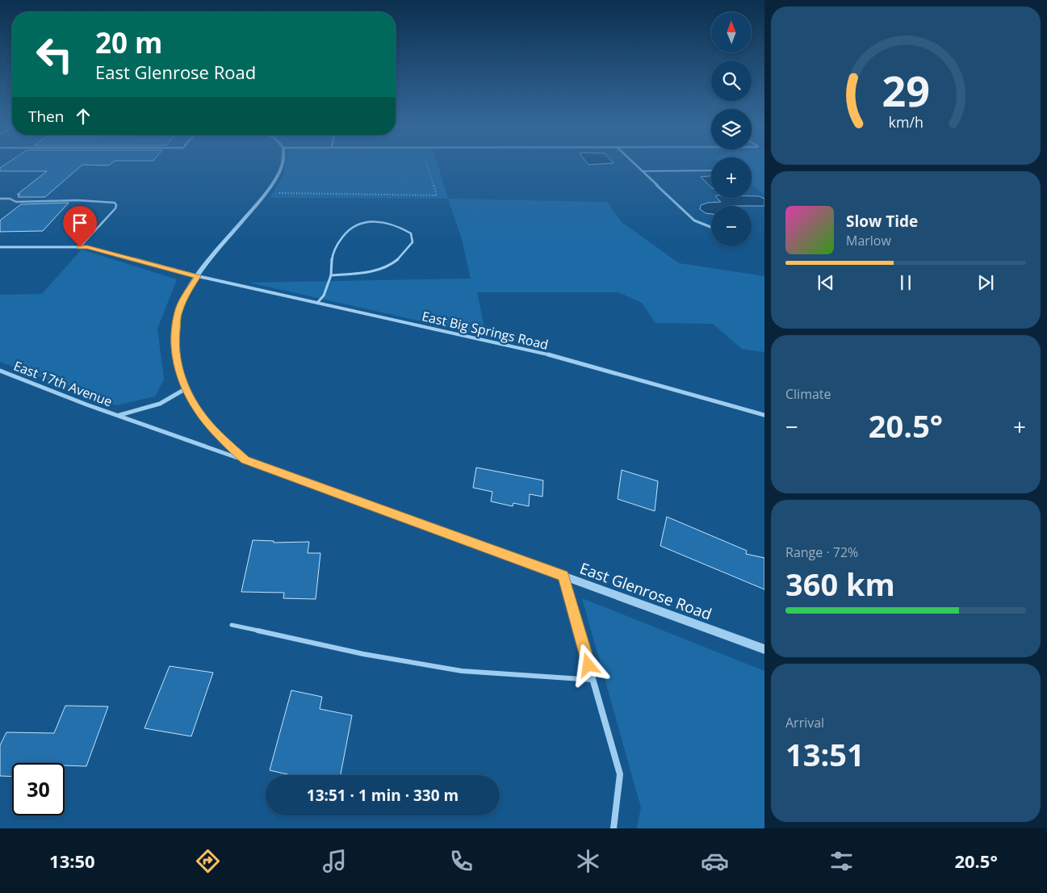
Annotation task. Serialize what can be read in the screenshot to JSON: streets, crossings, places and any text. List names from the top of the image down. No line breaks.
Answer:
{"streets":{"street":["East Big Springs Road","East 17th Avenue","East Glenrose Road"]},"crossings":[["East 17th Avenue","East Glenrose Road"]],"north":"top","page":{"map_buttons":["+","−"],"turn":["20 m","East Glenrose Road"],"then":"Then","song":["Slow Tide","Marlow"],"tile":["Climate",["Range · 72%","360 km"],["Arrival","13:51"]],"heat":["−","20.5°","+"],"limit":"30","trip":"13:51 · 1 min · 330 m","tabs":["13:50","20.5°"],"gauge":["29","km/h"]}}
